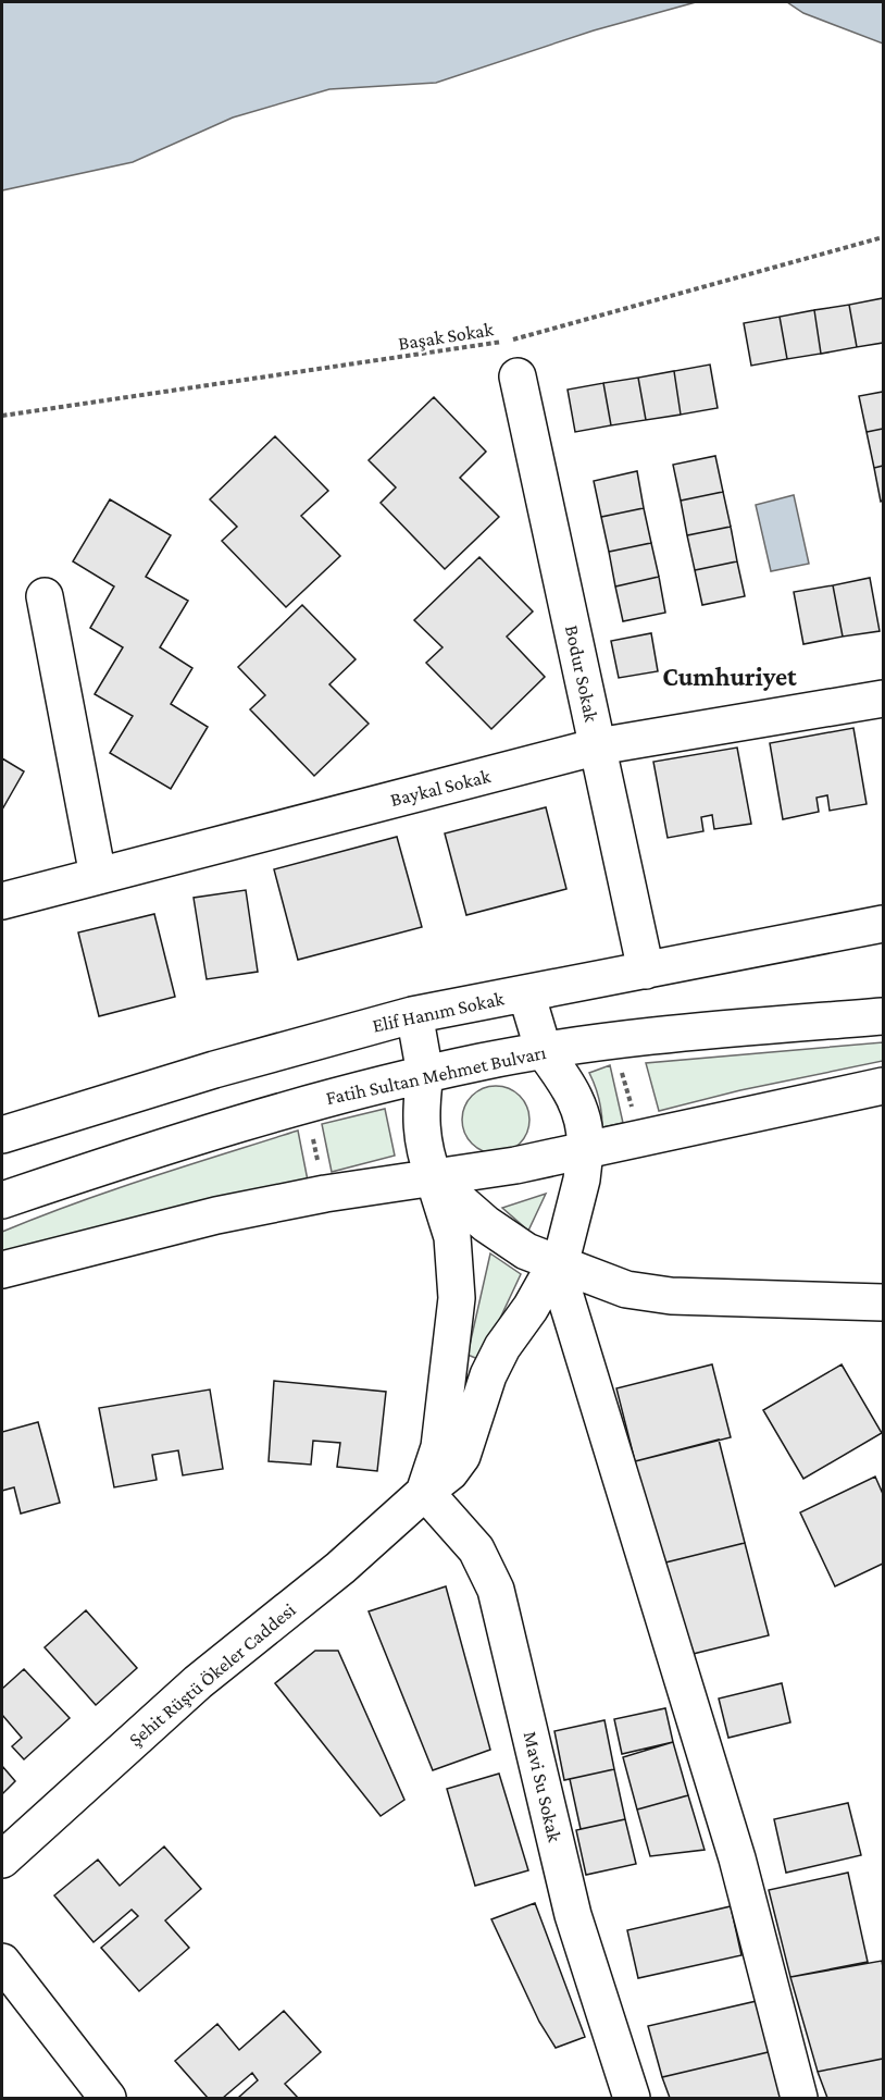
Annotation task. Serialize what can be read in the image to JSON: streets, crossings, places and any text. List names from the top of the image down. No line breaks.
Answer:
{"streets":{"street":["Bodur Sokak","Baykal Sokak","Elif Hanım Sokak","Fatih Sultan Mehmet Bulvarı","Şehit Rüştü Ökeler Caddesi","Mavi Su Sokak"],"path":["Başak Sokak"]},"crossings":[["Bodur Sokak","Baykal Sokak"],["Bodur Sokak","Elif Hanım Sokak"],["Elif Hanım Sokak","Şehit Rüştü Ökeler Caddesi"],["Fatih Sultan Mehmet Bulvarı","Şehit Rüştü Ökeler Caddesi"],["Şehit Rüştü Ökeler Caddesi","Mavi Su Sokak"]],"districts":["Cumhuriyet"]}
